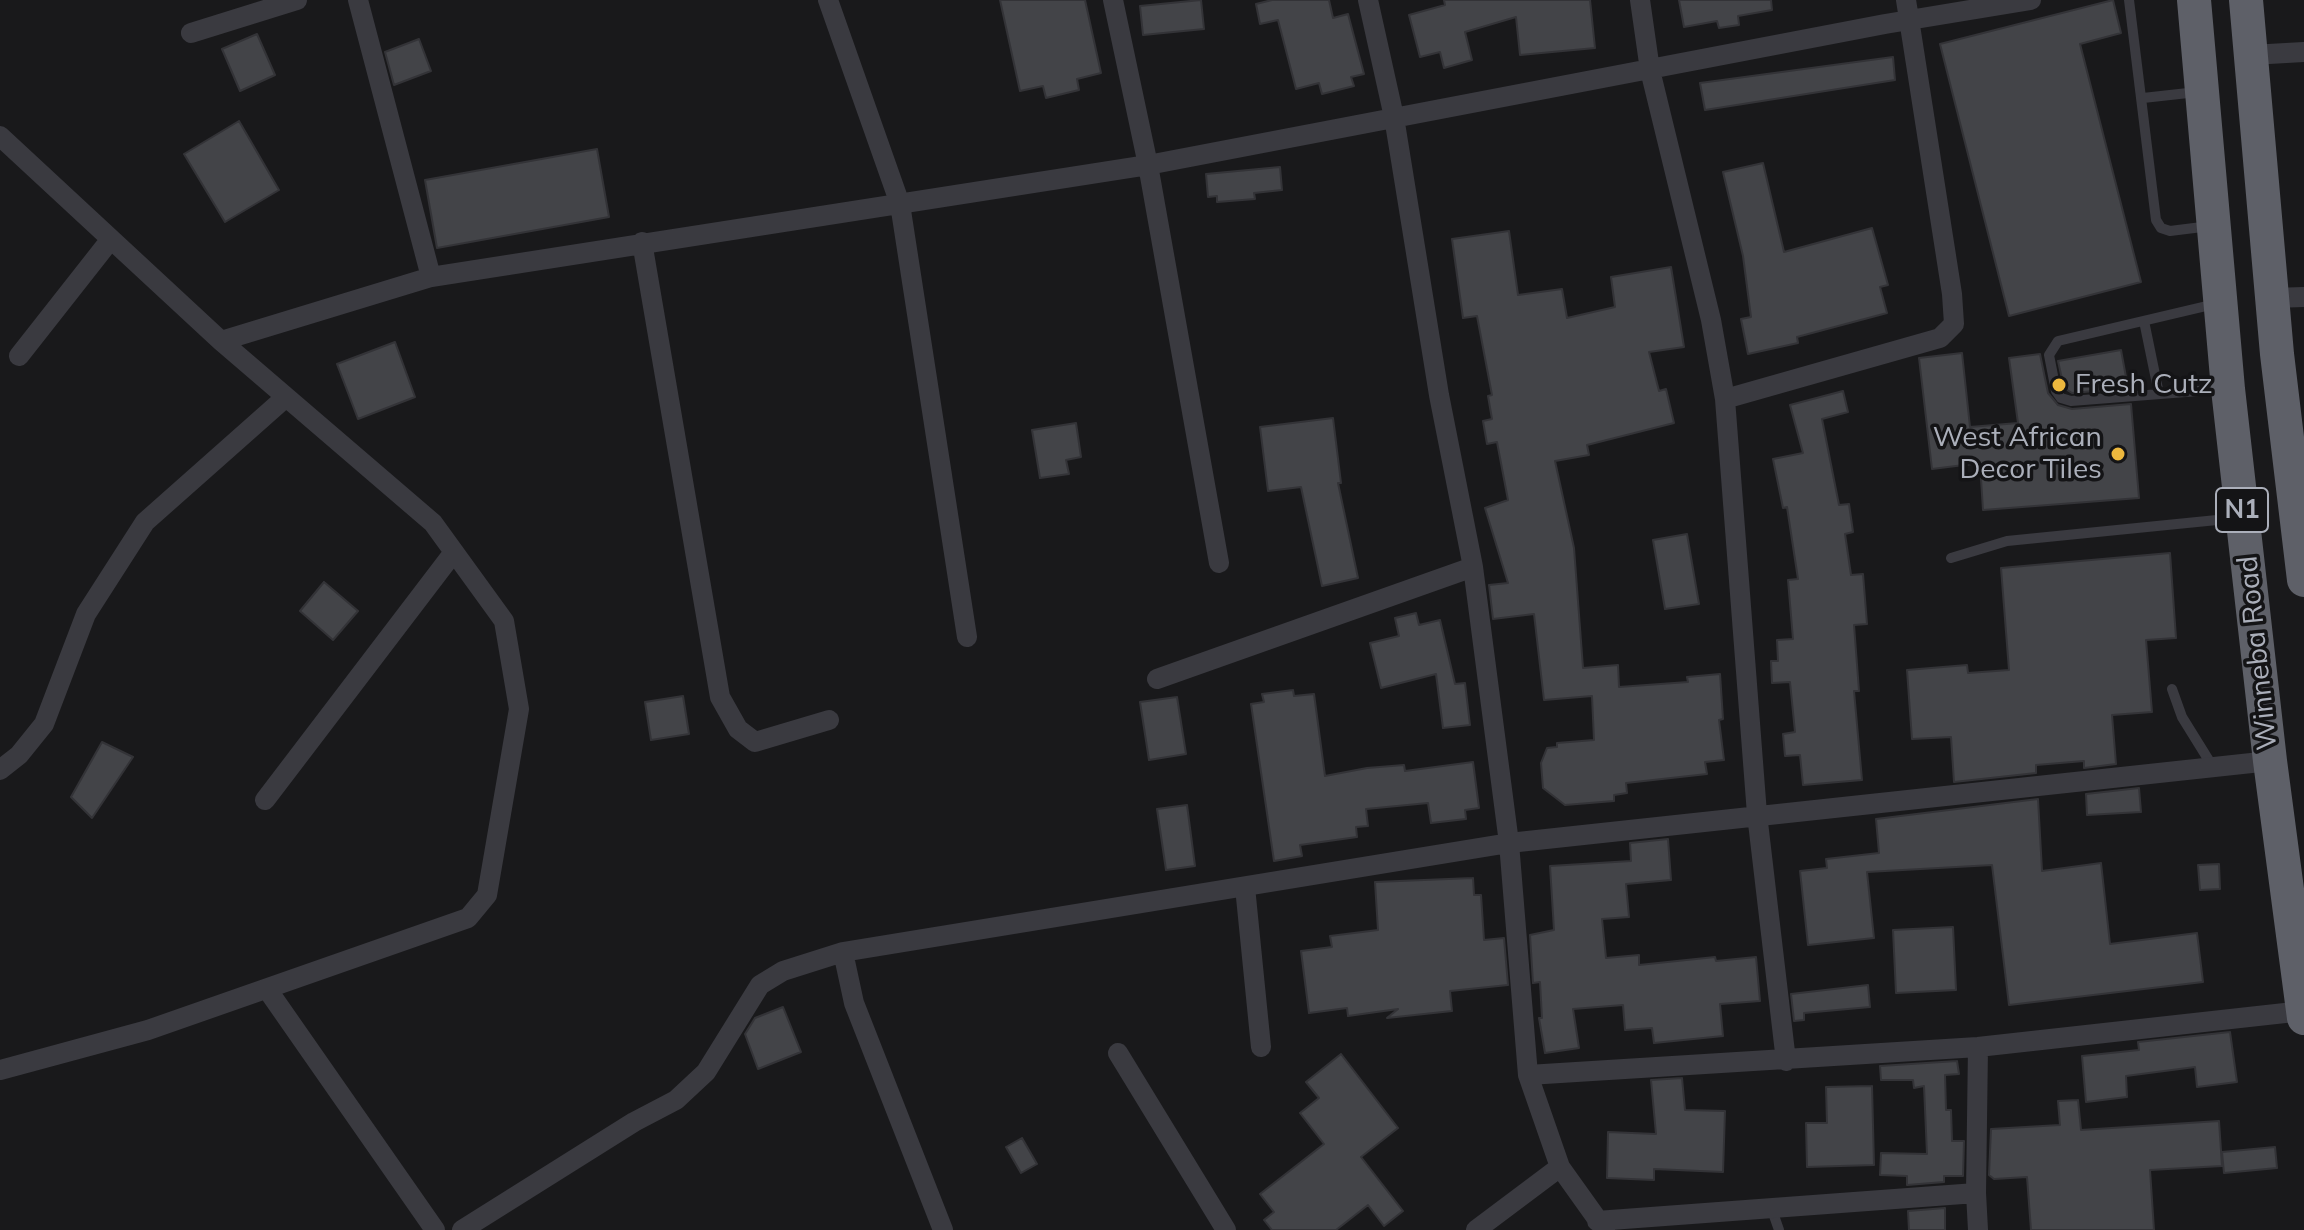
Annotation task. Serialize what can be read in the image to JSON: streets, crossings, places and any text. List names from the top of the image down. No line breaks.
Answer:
{"streets":{"highway":["N1","Winneba Road"]},"places":["Fresh Cutz","West African Decor Tiles"]}
